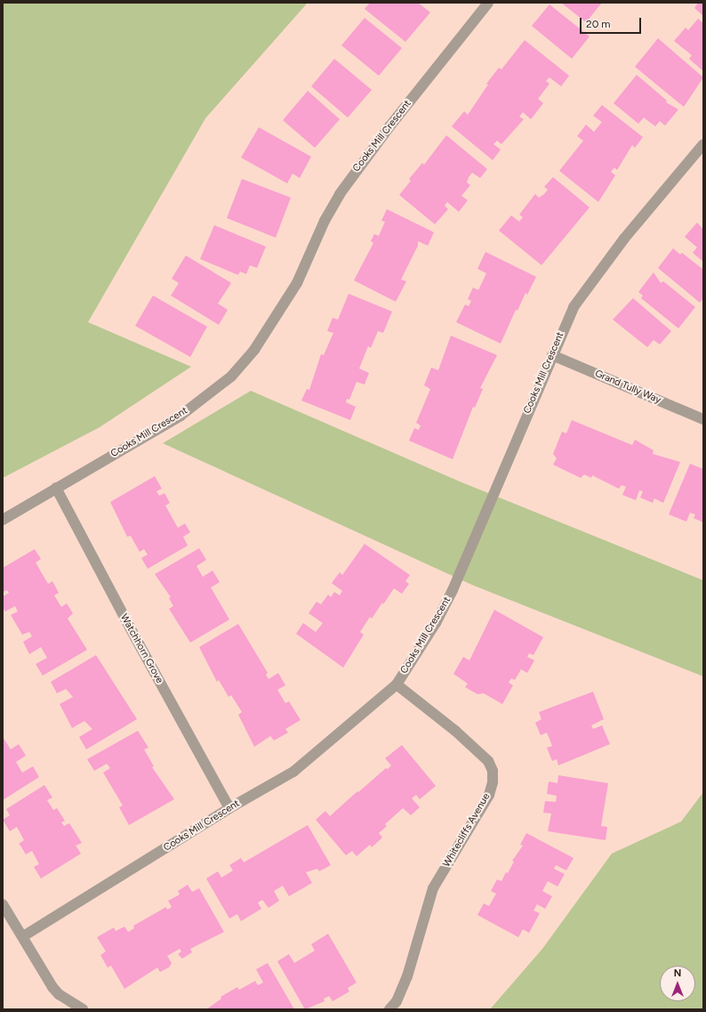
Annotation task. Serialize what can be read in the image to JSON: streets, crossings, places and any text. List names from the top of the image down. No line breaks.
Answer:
{"streets":{"street":["Cooks Mill Crescent","Grand Tully Way","Watchhorn Grove","Whitecliffs Avenue"]},"crossings":[["Cooks Mill Crescent","Grand Tully Way"],["Cooks Mill Crescent","Watchhorn Grove"],["Cooks Mill Crescent","Whitecliffs Avenue"]],"scale_bar":"20 m","north":"top"}
